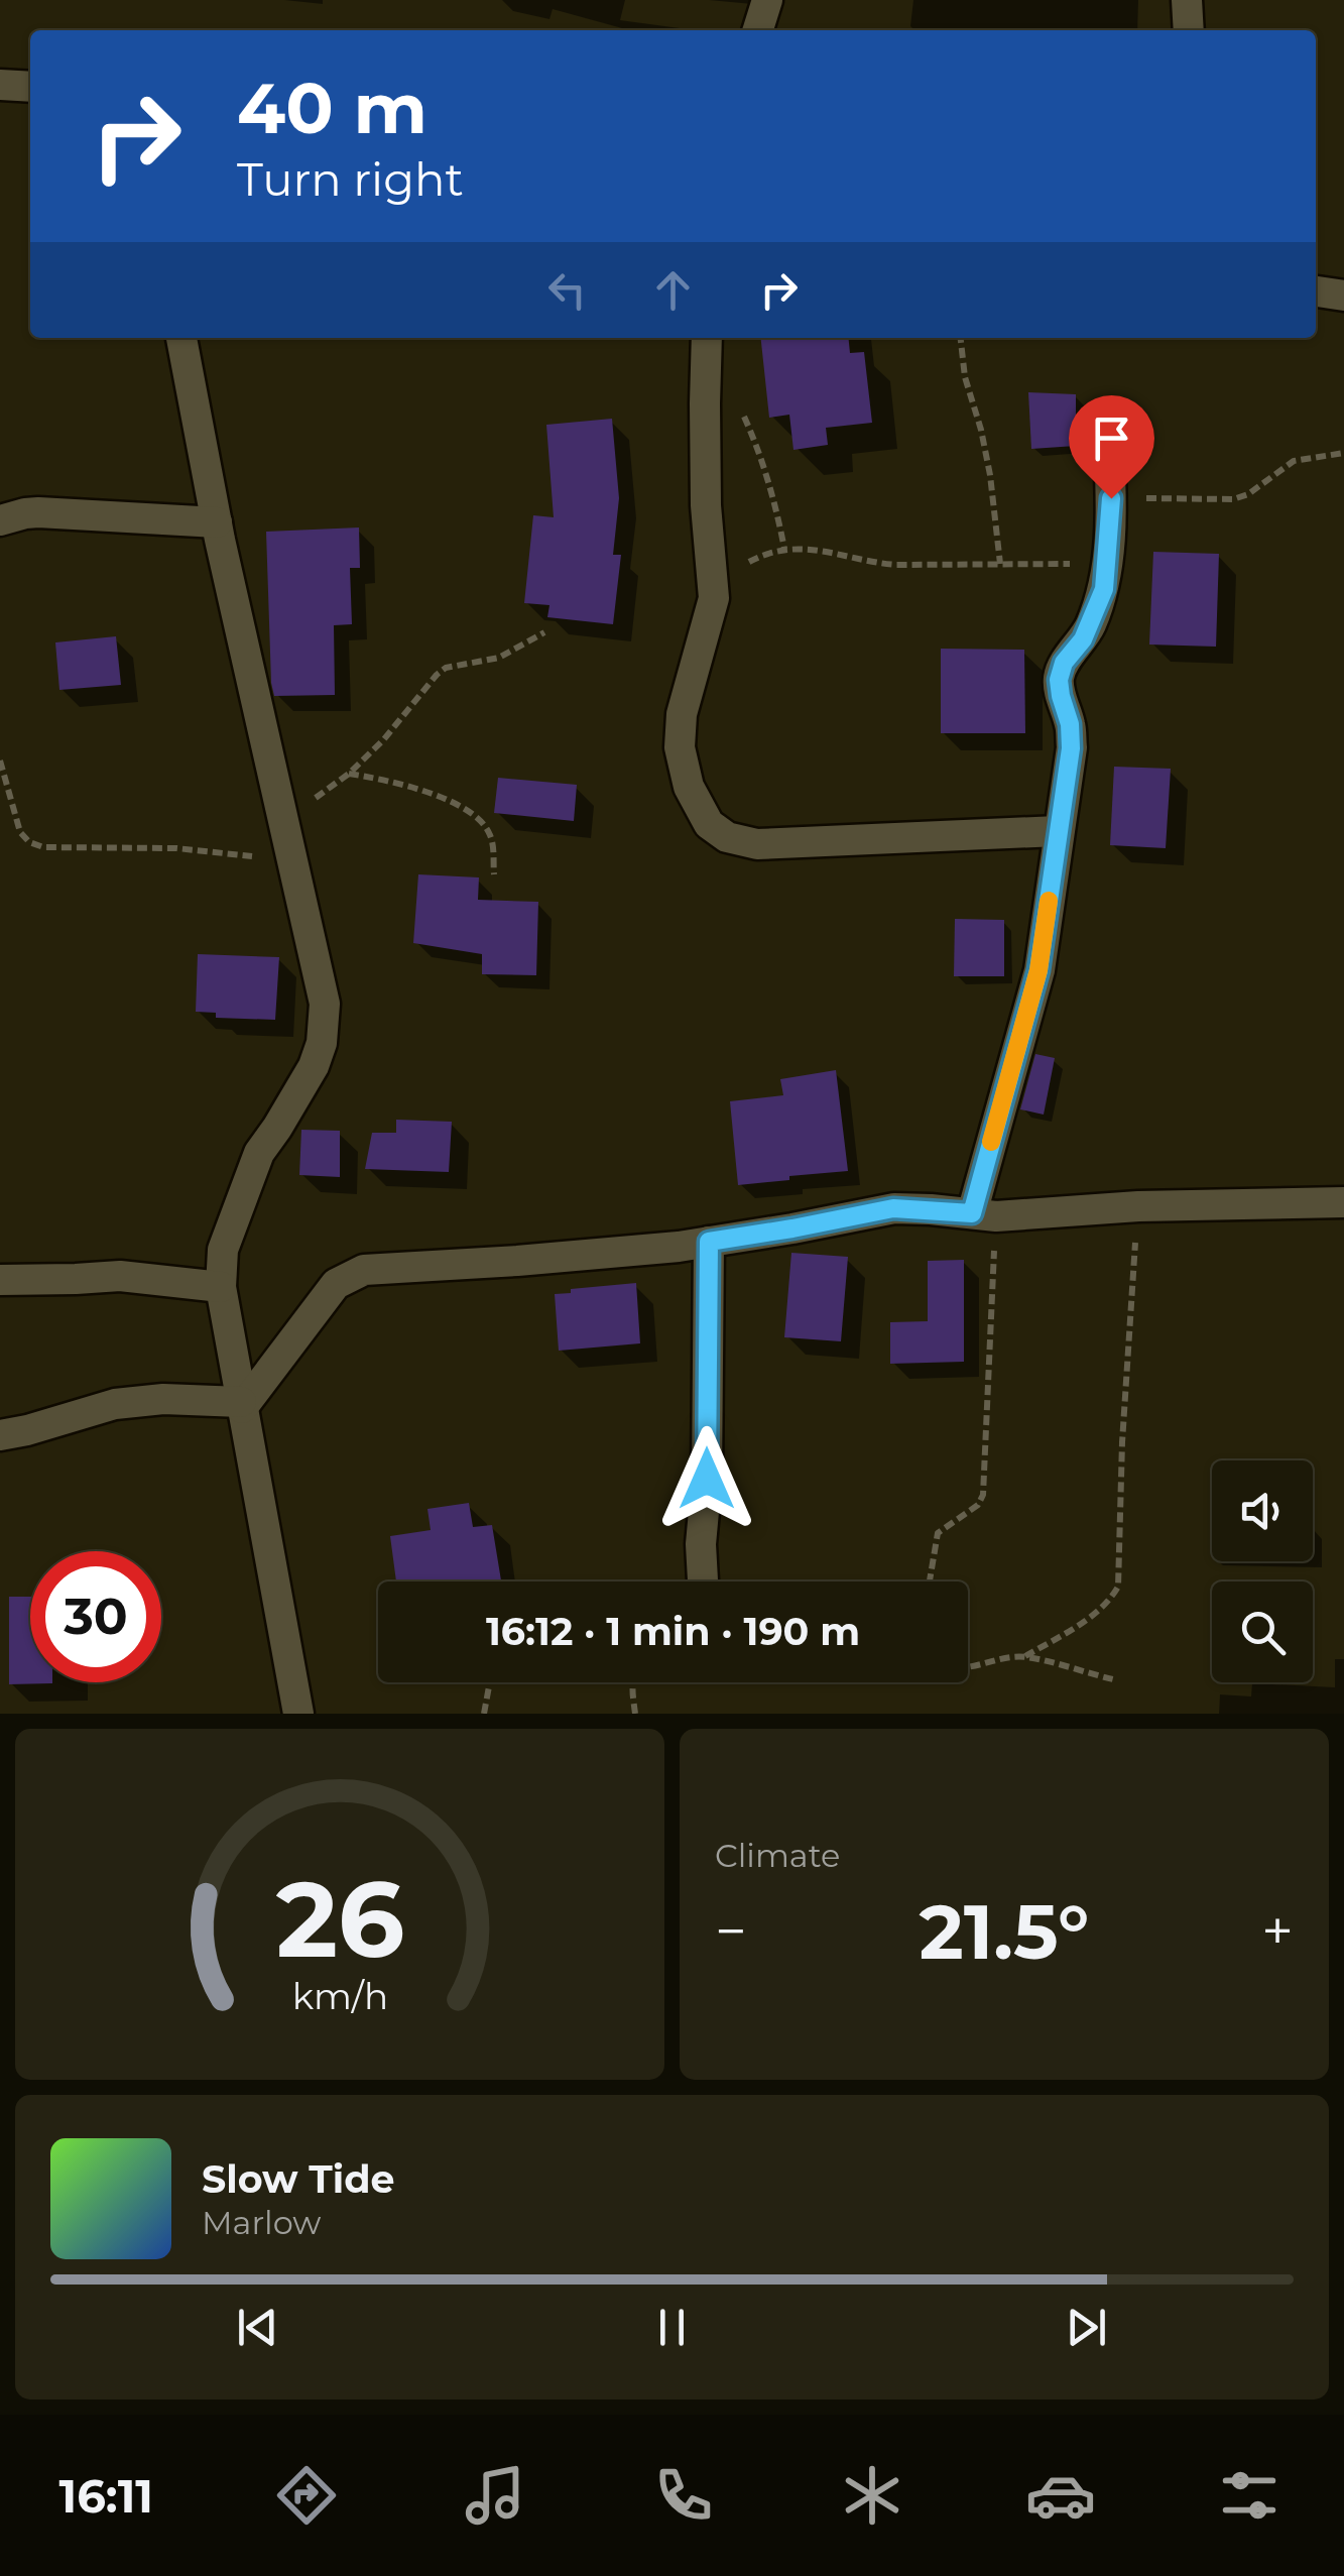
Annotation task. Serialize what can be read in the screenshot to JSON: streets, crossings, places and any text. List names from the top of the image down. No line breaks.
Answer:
{"page":{"turn":["40 m","Turn right"],"limit":"30","trip":"16:12 · 1 min · 190 m","tile":"Climate","heat":["−","21.5°","+"],"song":["Slow Tide","Marlow"],"tabs":"16:11","gauge":["26","km/h"]}}
